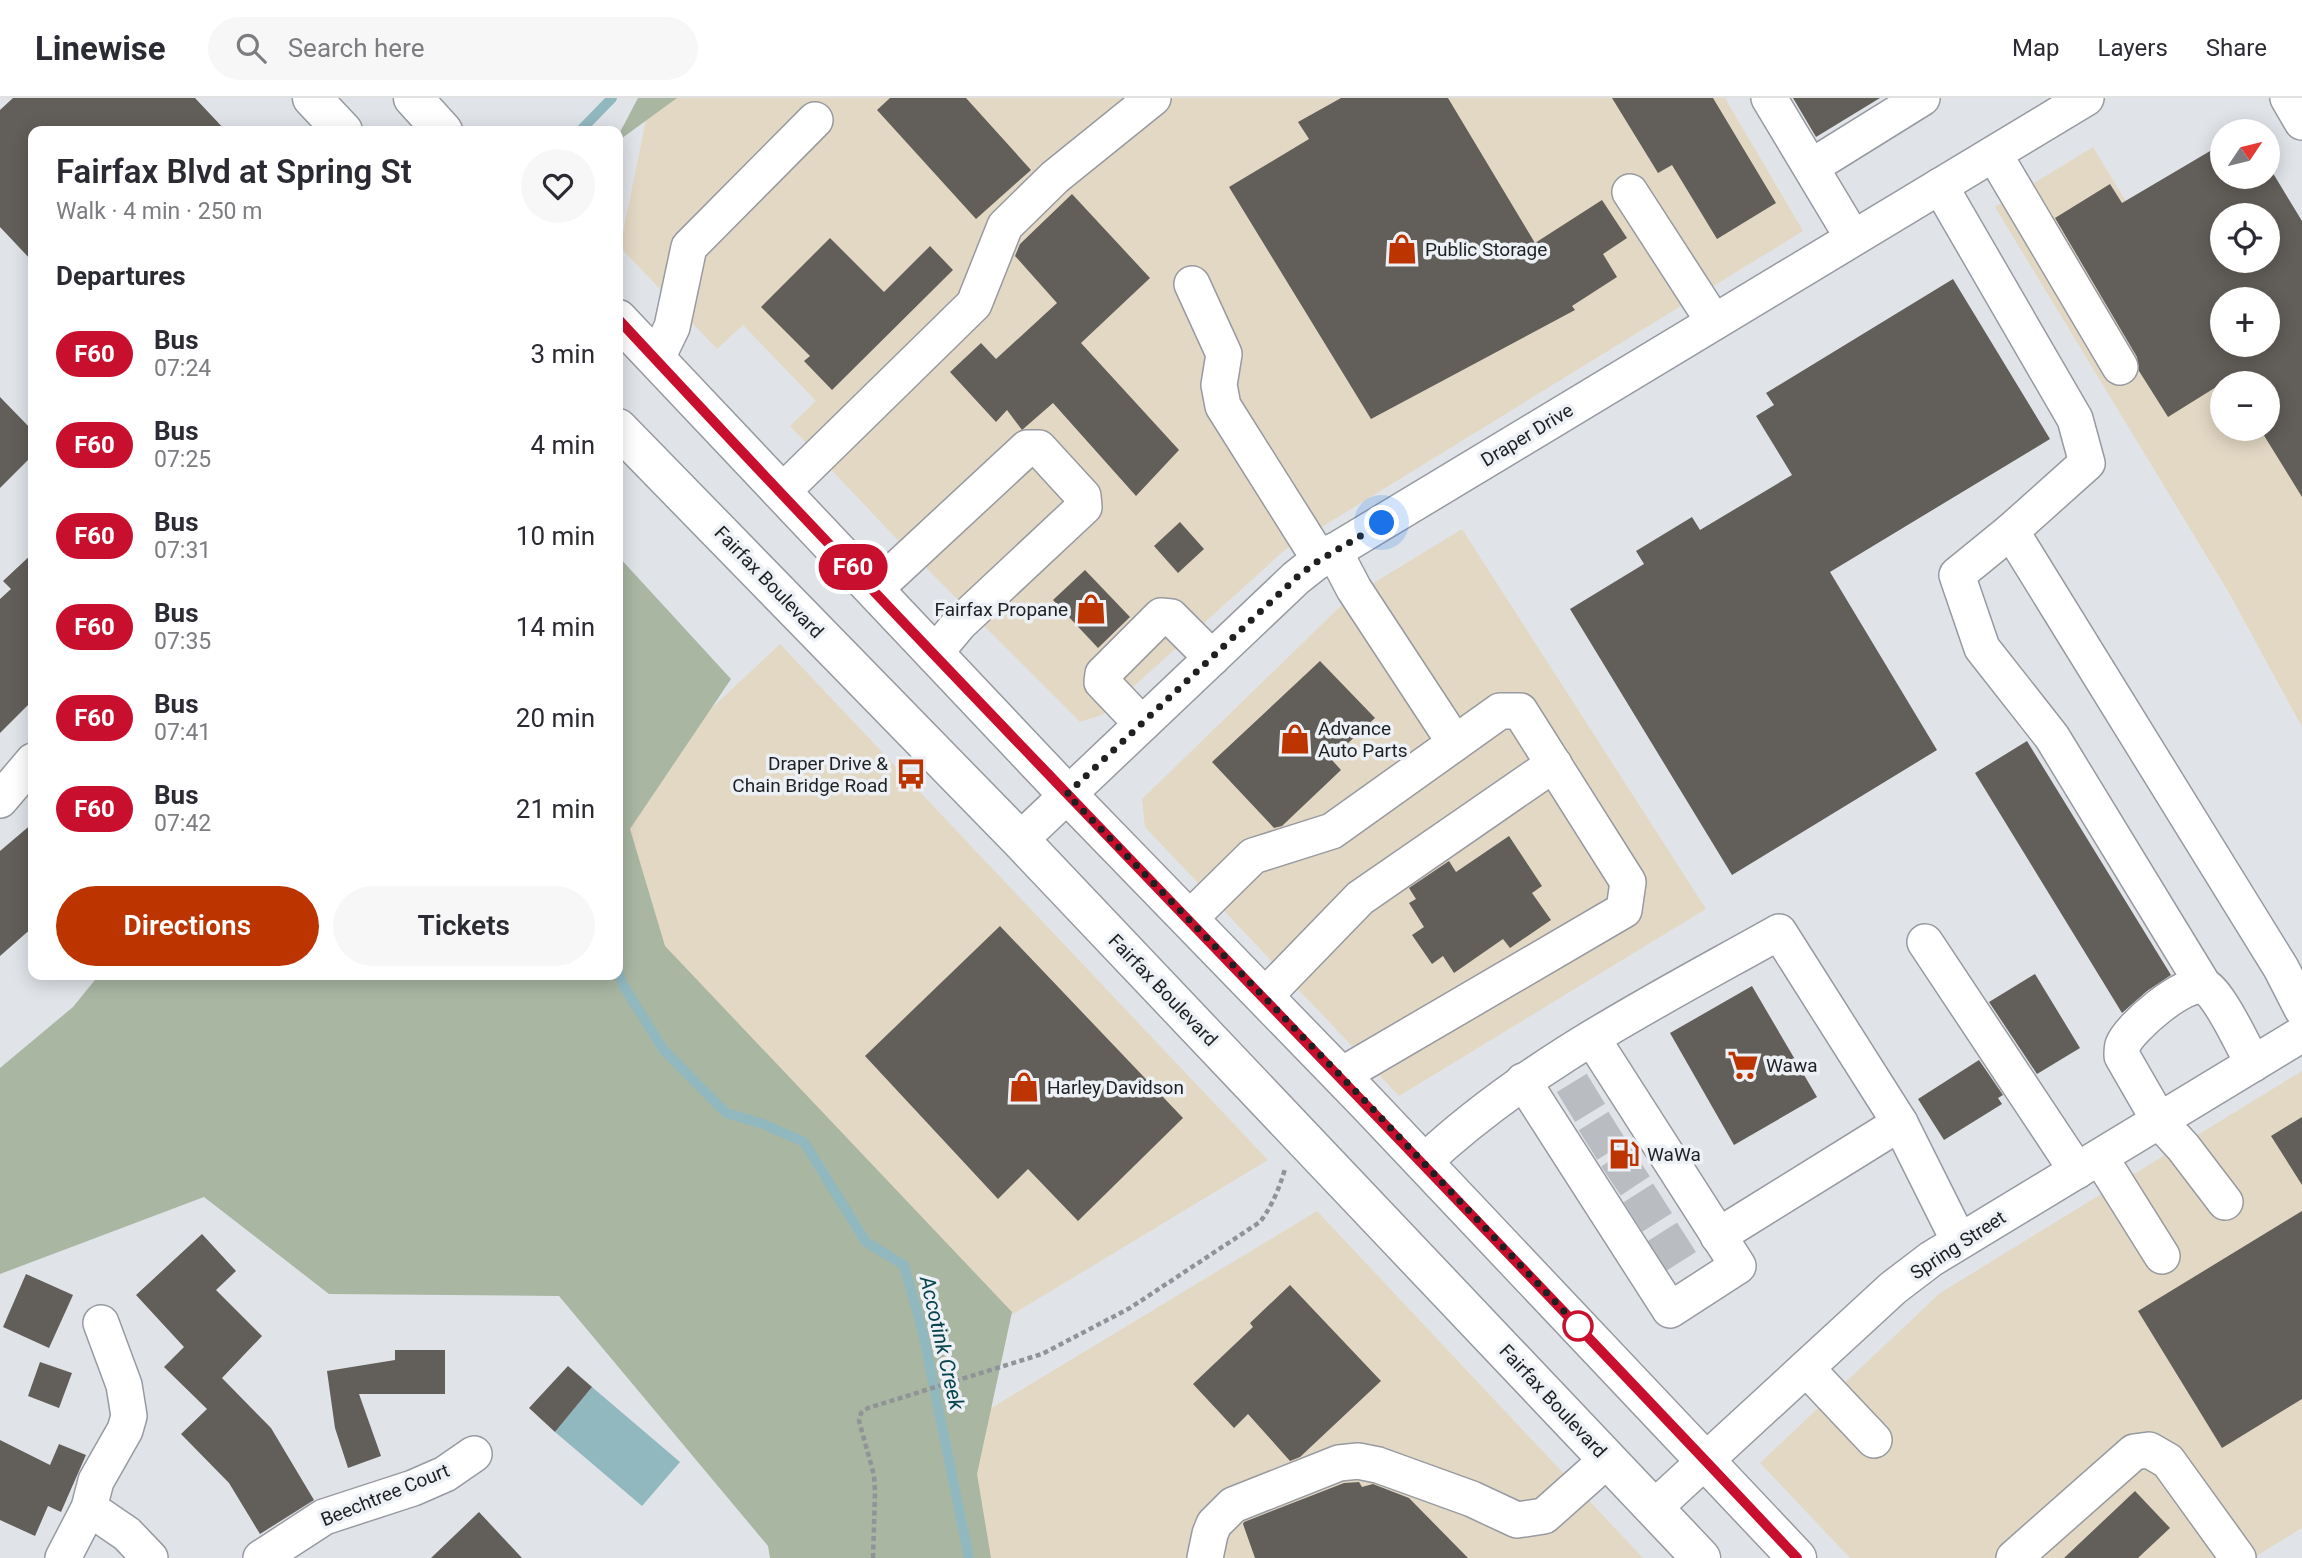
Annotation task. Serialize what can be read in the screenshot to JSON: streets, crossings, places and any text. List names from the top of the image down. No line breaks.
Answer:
{"streets":{"main road":["Fairfax Boulevard"],"street":["Draper Drive","Spring Street","Beechtree Court"]},"crossings":[["Draper Drive","Fairfax Boulevard"],["Fairfax Boulevard","Spring Street"]],"water":["Accotink Creek"],"places":{"shop":["Public Storage","Fairfax Propane","Advance Auto Parts","Harley Davidson"],"bus stop":["Draper Drive & Chain Bridge Road"],"supermarket":["Wawa"],"fuel station":["WaWa"]},"lines":["bus line F60"],"north":"top right","page":{"header":"Linewise","search":"Search here","nav":["Map","Layers","Share"],"on_map":"F60","map_buttons":["+","−"],"heading":[["Fairfax Blvd at Spring St","Walk · 4 min · 250 m"],"Departures"],"list":[{"mark":"F60","name":"Bus","note":"07:24","value":"3 min"},{"mark":"F60","name":"Bus","note":"07:25","value":"4 min"},{"mark":"F60","name":"Bus","note":"07:31","value":"10 min"},{"mark":"F60","name":"Bus","note":"07:35","value":"14 min"},{"mark":"F60","name":"Bus","note":"07:41","value":"20 min"},{"mark":"F60","name":"Bus","note":"07:42","value":"21 min"}],"buttons":["Directions","Tickets"]}}
